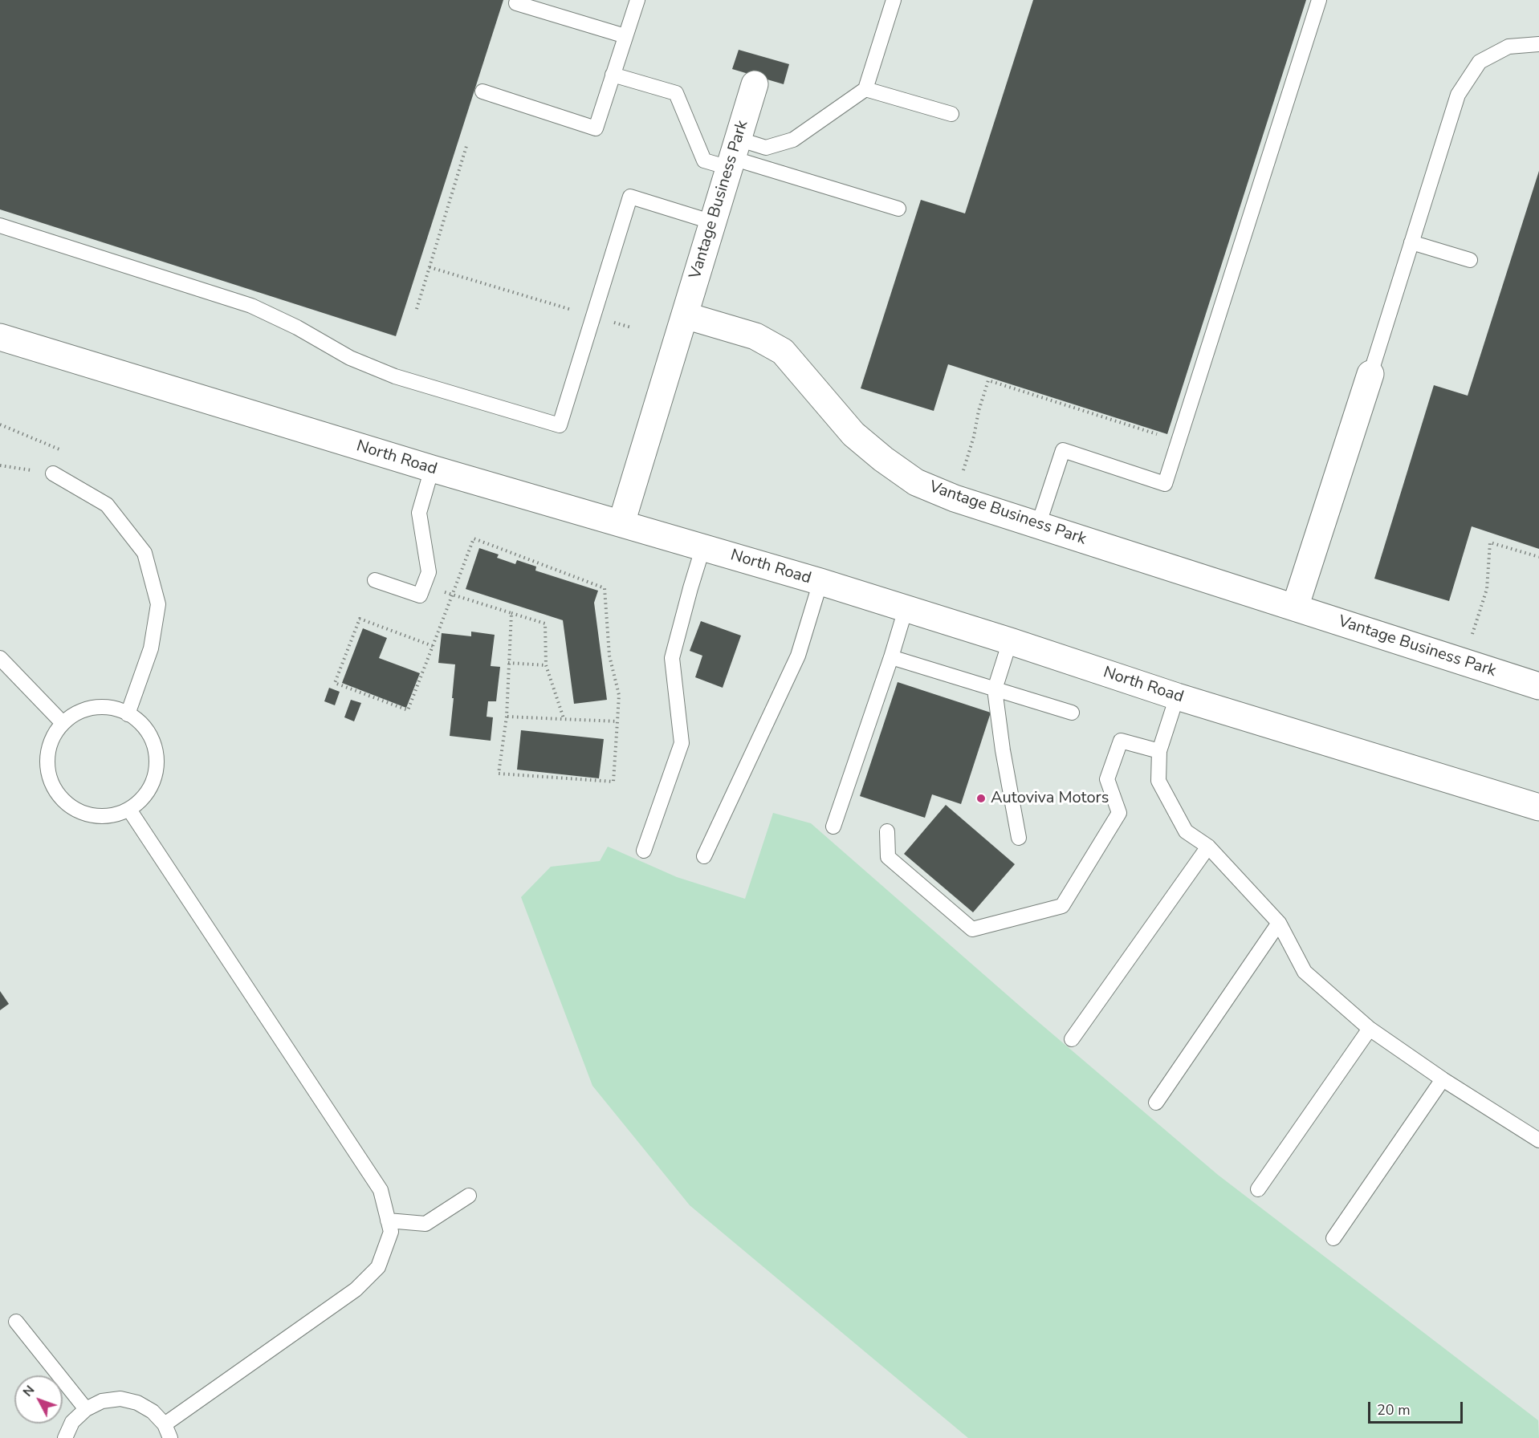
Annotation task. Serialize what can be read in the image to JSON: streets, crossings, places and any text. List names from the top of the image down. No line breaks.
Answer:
{"streets":{"street":["Vantage Business Park","North Road"]},"crossings":[["Vantage Business Park","North Road"]],"places":["Autoviva Motors"],"scale_bar":"20 m","north":"top left"}
